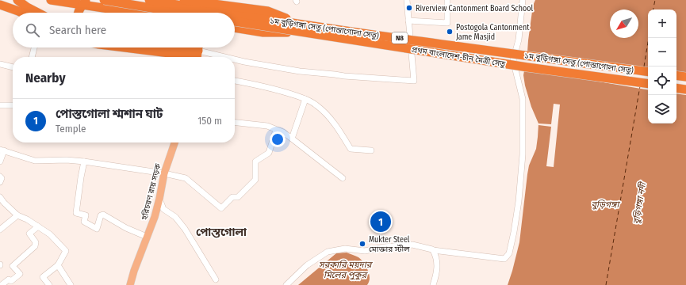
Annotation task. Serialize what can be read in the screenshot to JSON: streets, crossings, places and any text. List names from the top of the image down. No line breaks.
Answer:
{"streets":{"highway":["১ম বুড়িগঙ্গা সেতু (পোস্তাগোলা সেতু)","N8","প্রথম বাংলাদেশ-চীন মৈত্রী সেতু"],"main road":["হরিচরণ রায় সড়ক"]},"crossings":[["১ম বুড়িগঙ্গা সেতু (পোস্তাগোলা সেতু)","প্রথম বাংলাদেশ-চীন মৈত্রী সেতু"]],"districts":["পোস্তগোলা"],"water":["বুড়িগঙ্গা নদী","বুড়িগঙ্গা","সরকারি ময়দার মিলের পুকুর"],"places":["Riverview Cantonment Board School","Postogola Cantonment Jame Masjid","Mukter Steel মোক্তার স্টীল"],"north":"bottom left","page":{"map_buttons":["+","−"],"search":"Search here","heading":"Nearby","list":[{"mark":"1","name":"পোস্তগোলা শ্মশান ঘাট","note":"Temple","value":"150 m"}],"pins":"1"}}
